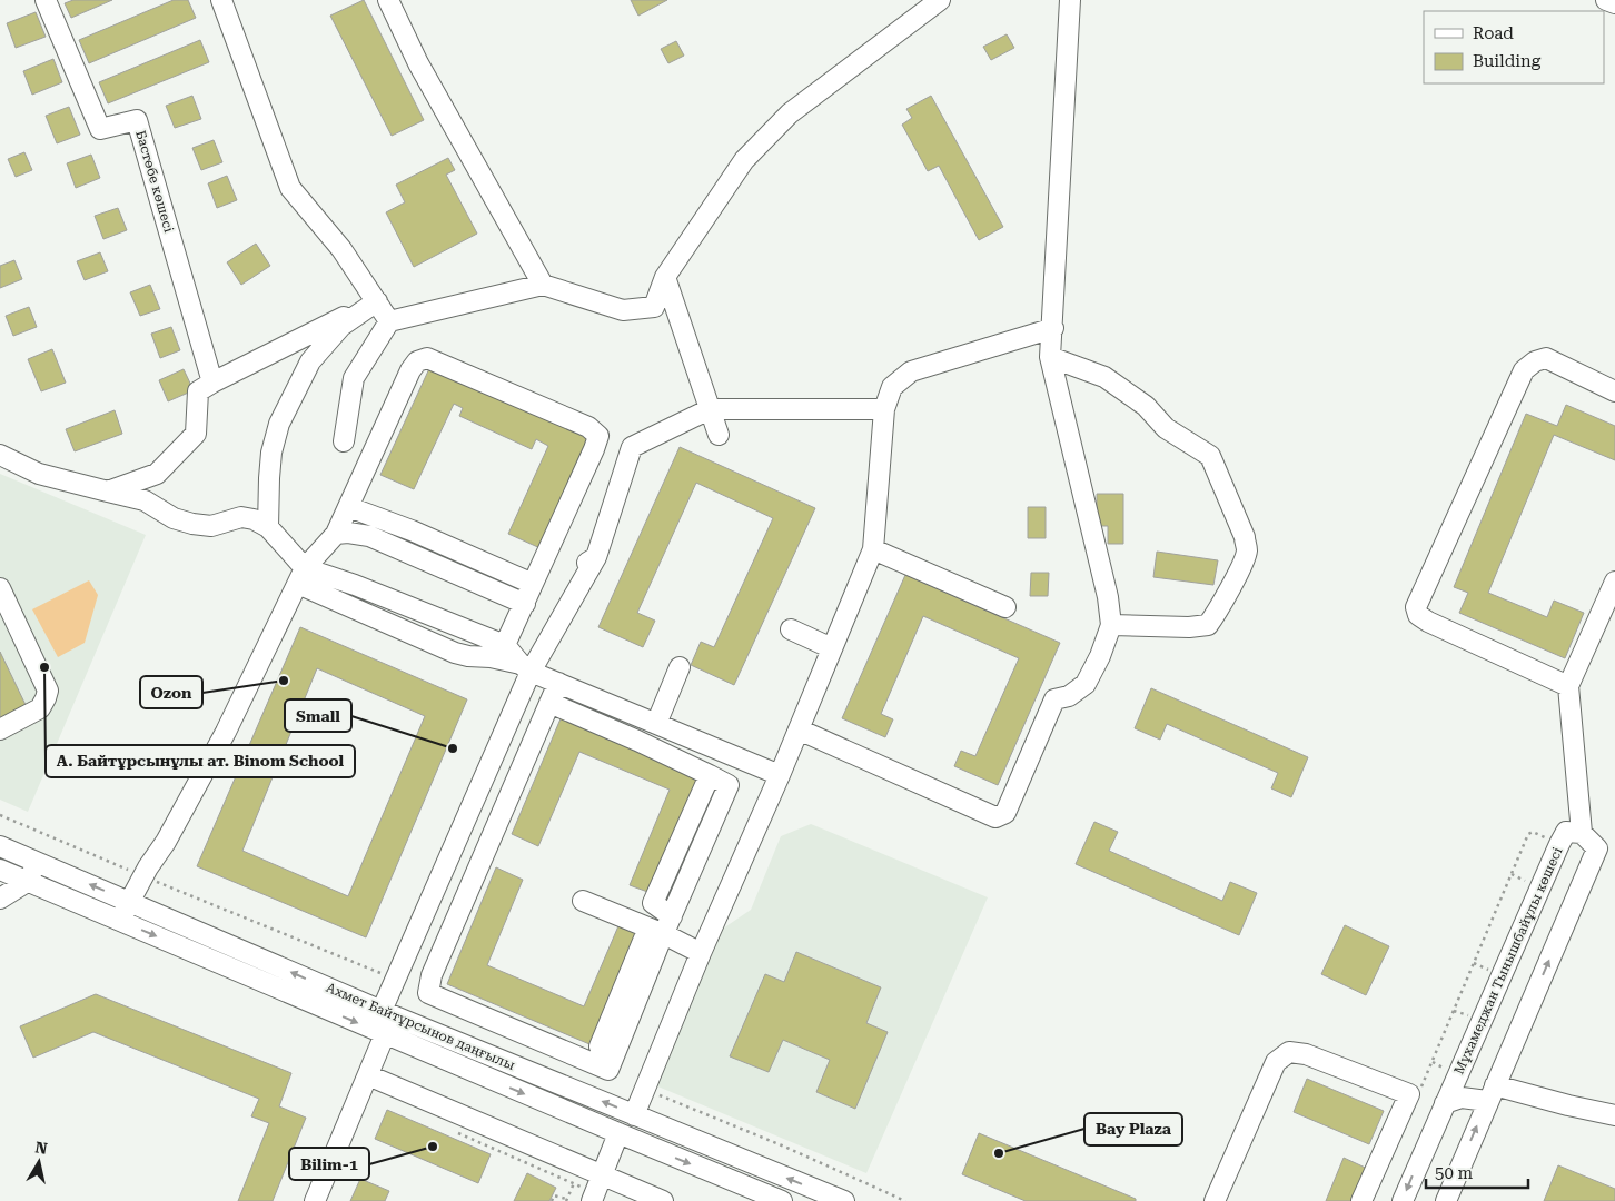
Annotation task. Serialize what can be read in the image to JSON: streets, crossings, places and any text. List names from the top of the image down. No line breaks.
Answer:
{"streets":{"street":["Бастөбе көшесі","Мұхамеджан Тынышбайұлы көшесі","Ахмет Байтұрсынов даңғылы"]},"places":["А. Байтұрсынұлы ат. Binom School","Ozon","Small","Bilim-1","Bay Plaza"],"legend":["Road","Building"],"scale_bar":"50 m","north":"top"}
